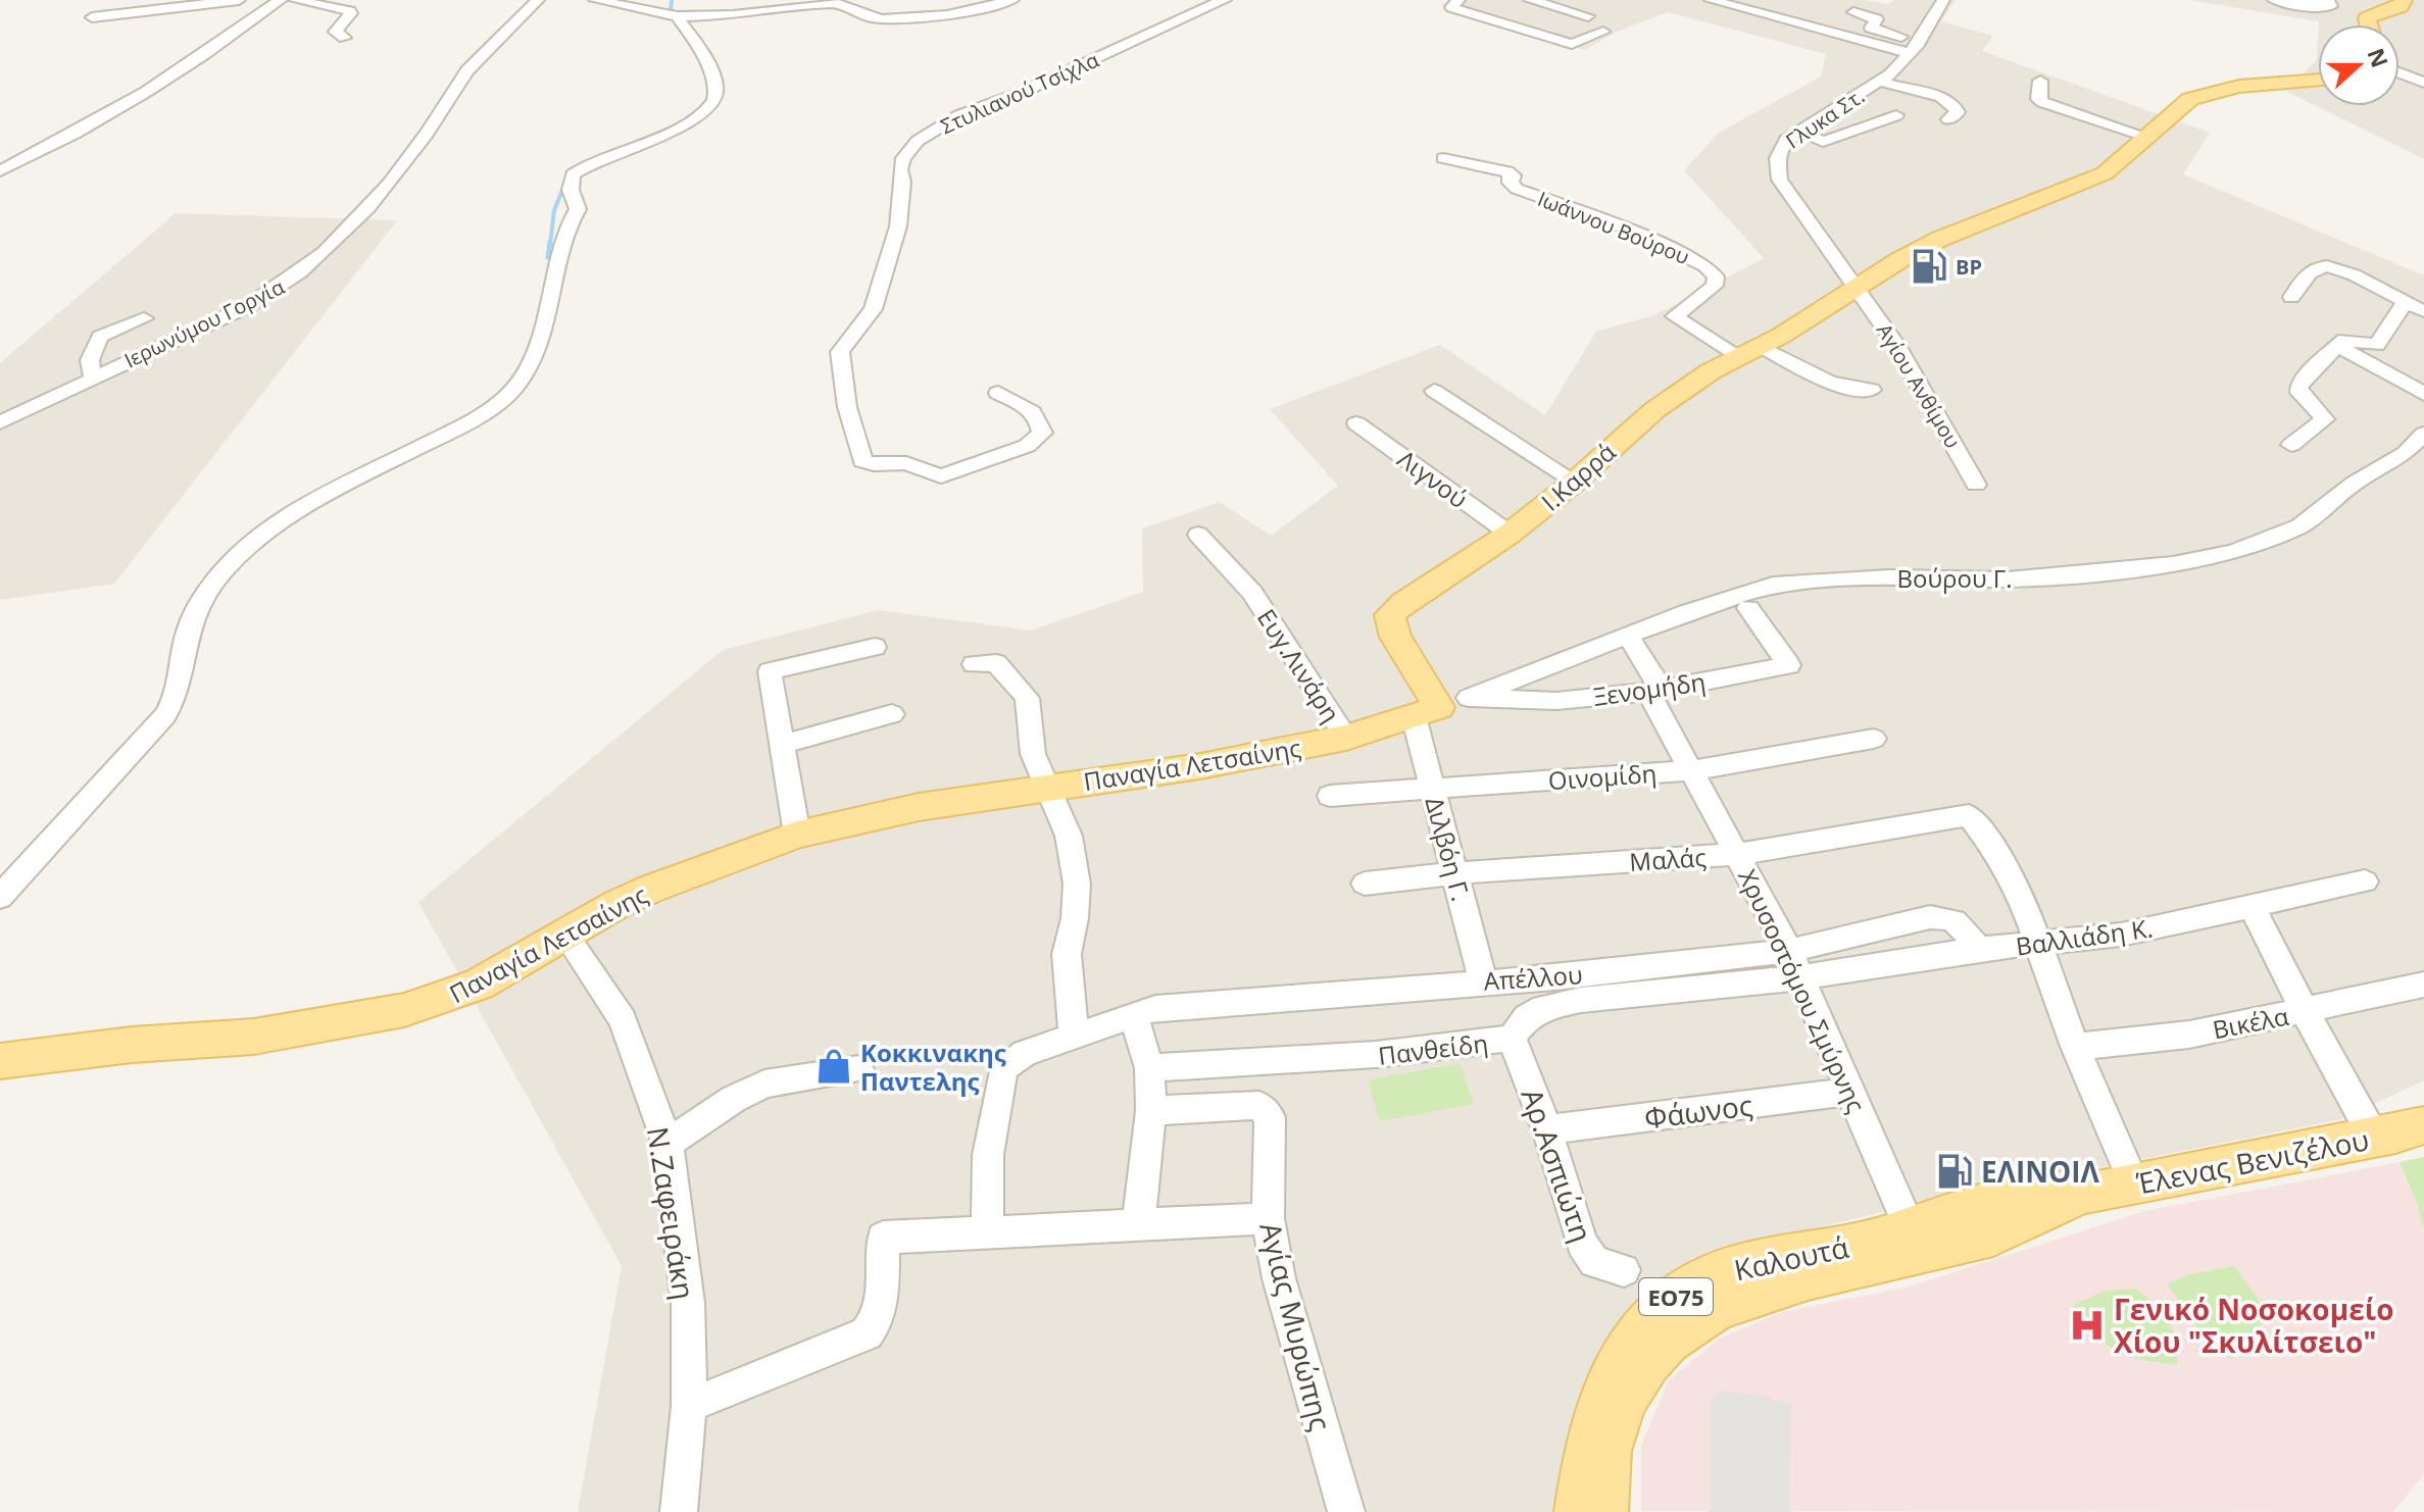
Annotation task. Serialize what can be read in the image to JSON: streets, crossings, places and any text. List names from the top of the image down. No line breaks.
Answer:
{"streets":{"main road":["Ι.Καρρά","Παναγία Λετσαίνης","Έλενας Βενιζέλου","Καλουτά","ΕΟ75"],"street":["Στυλιανού Τσίχλα","Γλυκα Στ.","Ιωάννου Βούρου","Ιερωνύμου Γοργία","Αγίου Ανθίμου","Λιγνού","Βούρου Γ.","Ευγ.Λινάρη","Ξενομήδη","Οινομίδη","Διλβόη Γ.","Μαλάς","Βαλλιάδη Κ.","Απέλλου","Χρυσοστόμου Σμύρνης","Βικέλα","Πανθείδη","Φάωνος","Αρ.Ασπιώτη","Ν.Ζαφειράκη","Αγίας Μυρώπης"]},"crossings":[["Γλυκα Στ.","Αγίου Ανθίμου"],["Γλυκα Στ.","Ι.Καρρά"],["Ιωάννου Βούρου","Ι.Καρρά"],["Αγίου Ανθίμου","Ι.Καρρά"],["Ι.Καρρά","Λιγνού"],["Ι.Καρρά","Βούρου Γ."],["Ι.Καρρά","Ξενομήδη"],["Ι.Καρρά","Παναγία Λετσαίνης"],["Ι.Καρρά","Διλβόη Γ."],["Βούρου Γ.","Ξενομήδη"],["Βούρου Γ.","Παναγία Λετσαίνης"],["Βούρου Γ.","Διλβόη Γ."],["Βούρου Γ.","Χρυσοστόμου Σμύρνης"],["Ευγ.Λινάρη","Παναγία Λετσαίνης"],["Ξενομήδη","Παναγία Λετσαίνης"],["Ξενομήδη","Διλβόη Γ."],["Ξενομήδη","Χρυσοστόμου Σμύρνης"],["Παναγία Λετσαίνης","Διλβόη Γ."],["Παναγία Λετσαίνης","Ν.Ζαφειράκη"],["Οινομίδη","Διλβόη Γ."],["Οινομίδη","Χρυσοστόμου Σμύρνης"],["Διλβόη Γ.","Μαλάς"],["Διλβόη Γ.","Απέλλου"],["Μαλάς","Βαλλιάδη Κ."],["Μαλάς","Χρυσοστόμου Σμύρνης"],["Βαλλιάδη Κ.","Απέλλου"],["Βαλλιάδη Κ.","Χρυσοστόμου Σμύρνης"],["Βαλλιάδη Κ.","Πανθείδη"],["Απέλλου","Χρυσοστόμου Σμύρνης"],["Απέλλου","Πανθείδη"],["Χρυσοστόμου Σμύρνης","Πανθείδη"],["Χρυσοστόμου Σμύρνης","Φάωνος"],["Χρυσοστόμου Σμύρνης","Έλενας Βενιζέλου"],["Χρυσοστόμου Σμύρνης","Καλουτά"],["Πανθείδη","Αρ.Ασπιώτη"],["Φάωνος","Αρ.Ασπιώτη"],["Έλενας Βενιζέλου","Καλουτά"]],"places":{"fuel station":["BP","ΕΛΙΝΟΙΛ"],"shop":["Κοκκινακης Παντελης"],"hospital":["Γενικό Νοσοκομείο Χίου \"Σκυλίτσειο\""]},"north":"right"}
